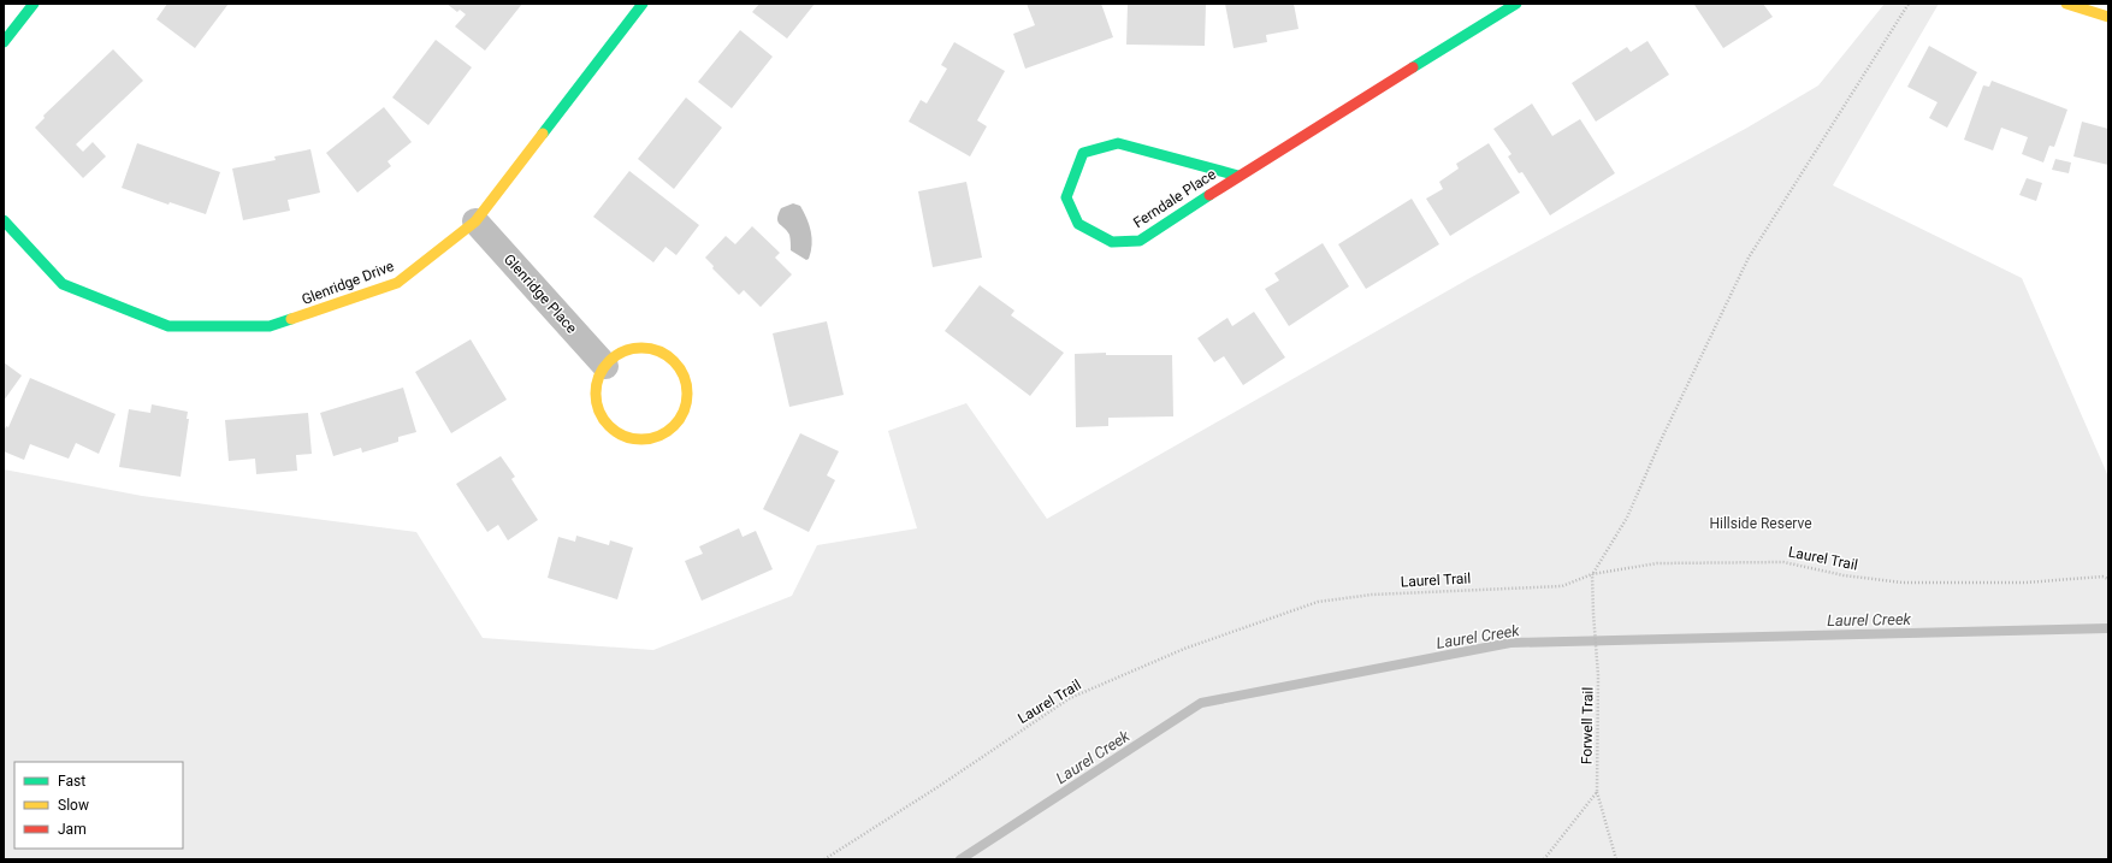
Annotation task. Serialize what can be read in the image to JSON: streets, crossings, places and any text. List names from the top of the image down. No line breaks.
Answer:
{"streets":{"street":["Ferndale Place","Glenridge Drive","Glenridge Place"],"path":["Laurel Trail","Forwell Trail"]},"crossings":[["Glenridge Drive","Glenridge Place"],["Laurel Trail","Forwell Trail"]],"water":["Laurel Creek"],"parks":["Hillside Reserve"],"legend":["Fast","Slow","Jam"]}
